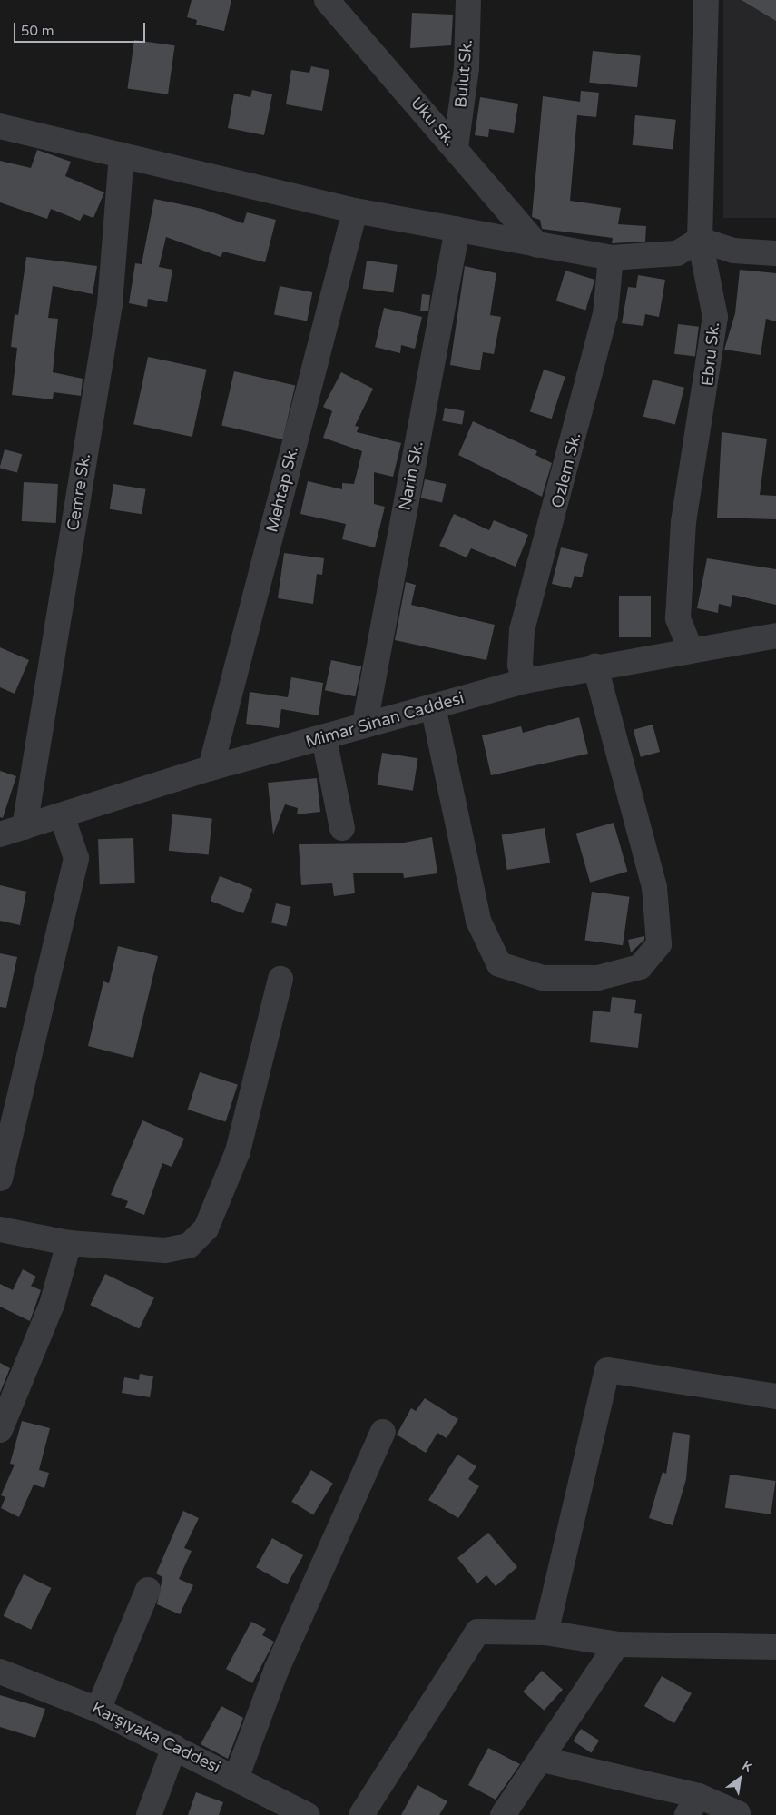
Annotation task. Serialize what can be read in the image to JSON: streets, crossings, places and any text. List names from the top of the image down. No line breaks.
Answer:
{"streets":{"street":["Bulut Sk.","Uku Sk.","Ebru Sk.","Ozlem Sk.","Narin Sk.","Mehtap Sk.","Cemre Sk.","Mimar Sinan Caddesi","Karşıyaka Caddesi"]},"crossings":[["Bulut Sk.","Uku Sk."],["Ebru Sk.","Mimar Sinan Caddesi"],["Ozlem Sk.","Mimar Sinan Caddesi"],["Narin Sk.","Mimar Sinan Caddesi"],["Mehtap Sk.","Mimar Sinan Caddesi"],["Cemre Sk.","Mimar Sinan Caddesi"]],"scale_bar":"50 m","north":"top right"}
